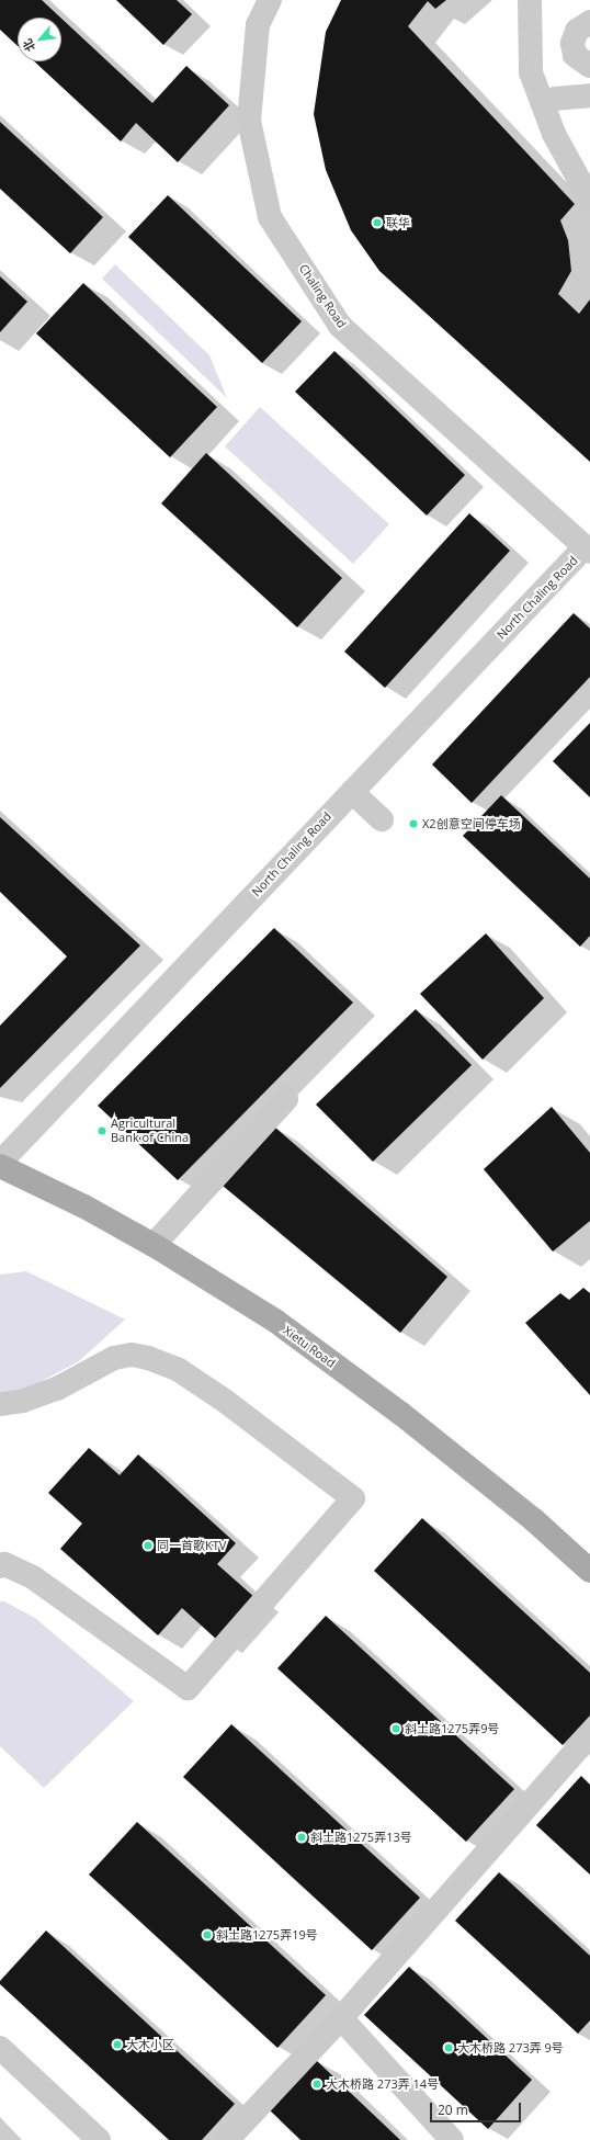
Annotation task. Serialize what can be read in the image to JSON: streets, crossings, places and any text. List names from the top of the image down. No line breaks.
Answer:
{"streets":{"main road":["Xietu Road"],"street":["Chaling Road","North Chaling Road"]},"crossings":[["Chaling Road","North Chaling Road"],["North Chaling Road","Xietu Road"]],"places":["联华","X2创意空间停车场","Agricultural Bank of China","同一首歌KTV","斜土路1275弄9号","斜土路1275弄13号","斜土路1275弄19号","大木小区","大木桥路 273弄 9号","大木桥路 273弄 14号"],"scale_bar":"20 m","north":"bottom left"}
